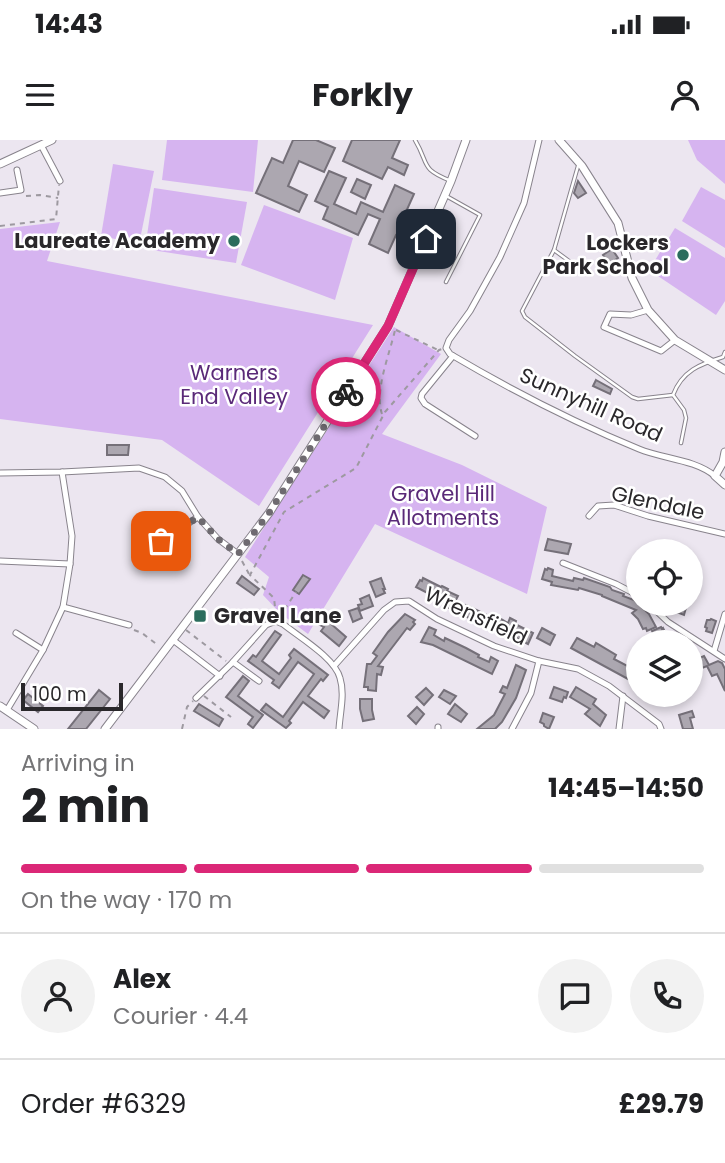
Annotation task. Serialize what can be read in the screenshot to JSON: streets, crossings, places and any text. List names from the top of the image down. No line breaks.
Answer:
{"streets":{"street":["Sunnyhill Road","Glendale","Wrensfield"]},"parks":["Warners End Valley","Gravel Hill Allotments"],"places":{"other":["Laureate Academy","Lockers Park School"],"transit":["Gravel Lane"]},"scale_bar":"100 m","page":{"status":"14:43","header":"Forkly","scale":"100 m","heading":["2 min","Arriving in","14:45–14:50"],"panel":["Alex","Courier · 4.4","Order #6329","£29.79"],"bar":"On the way · 170 m"}}
